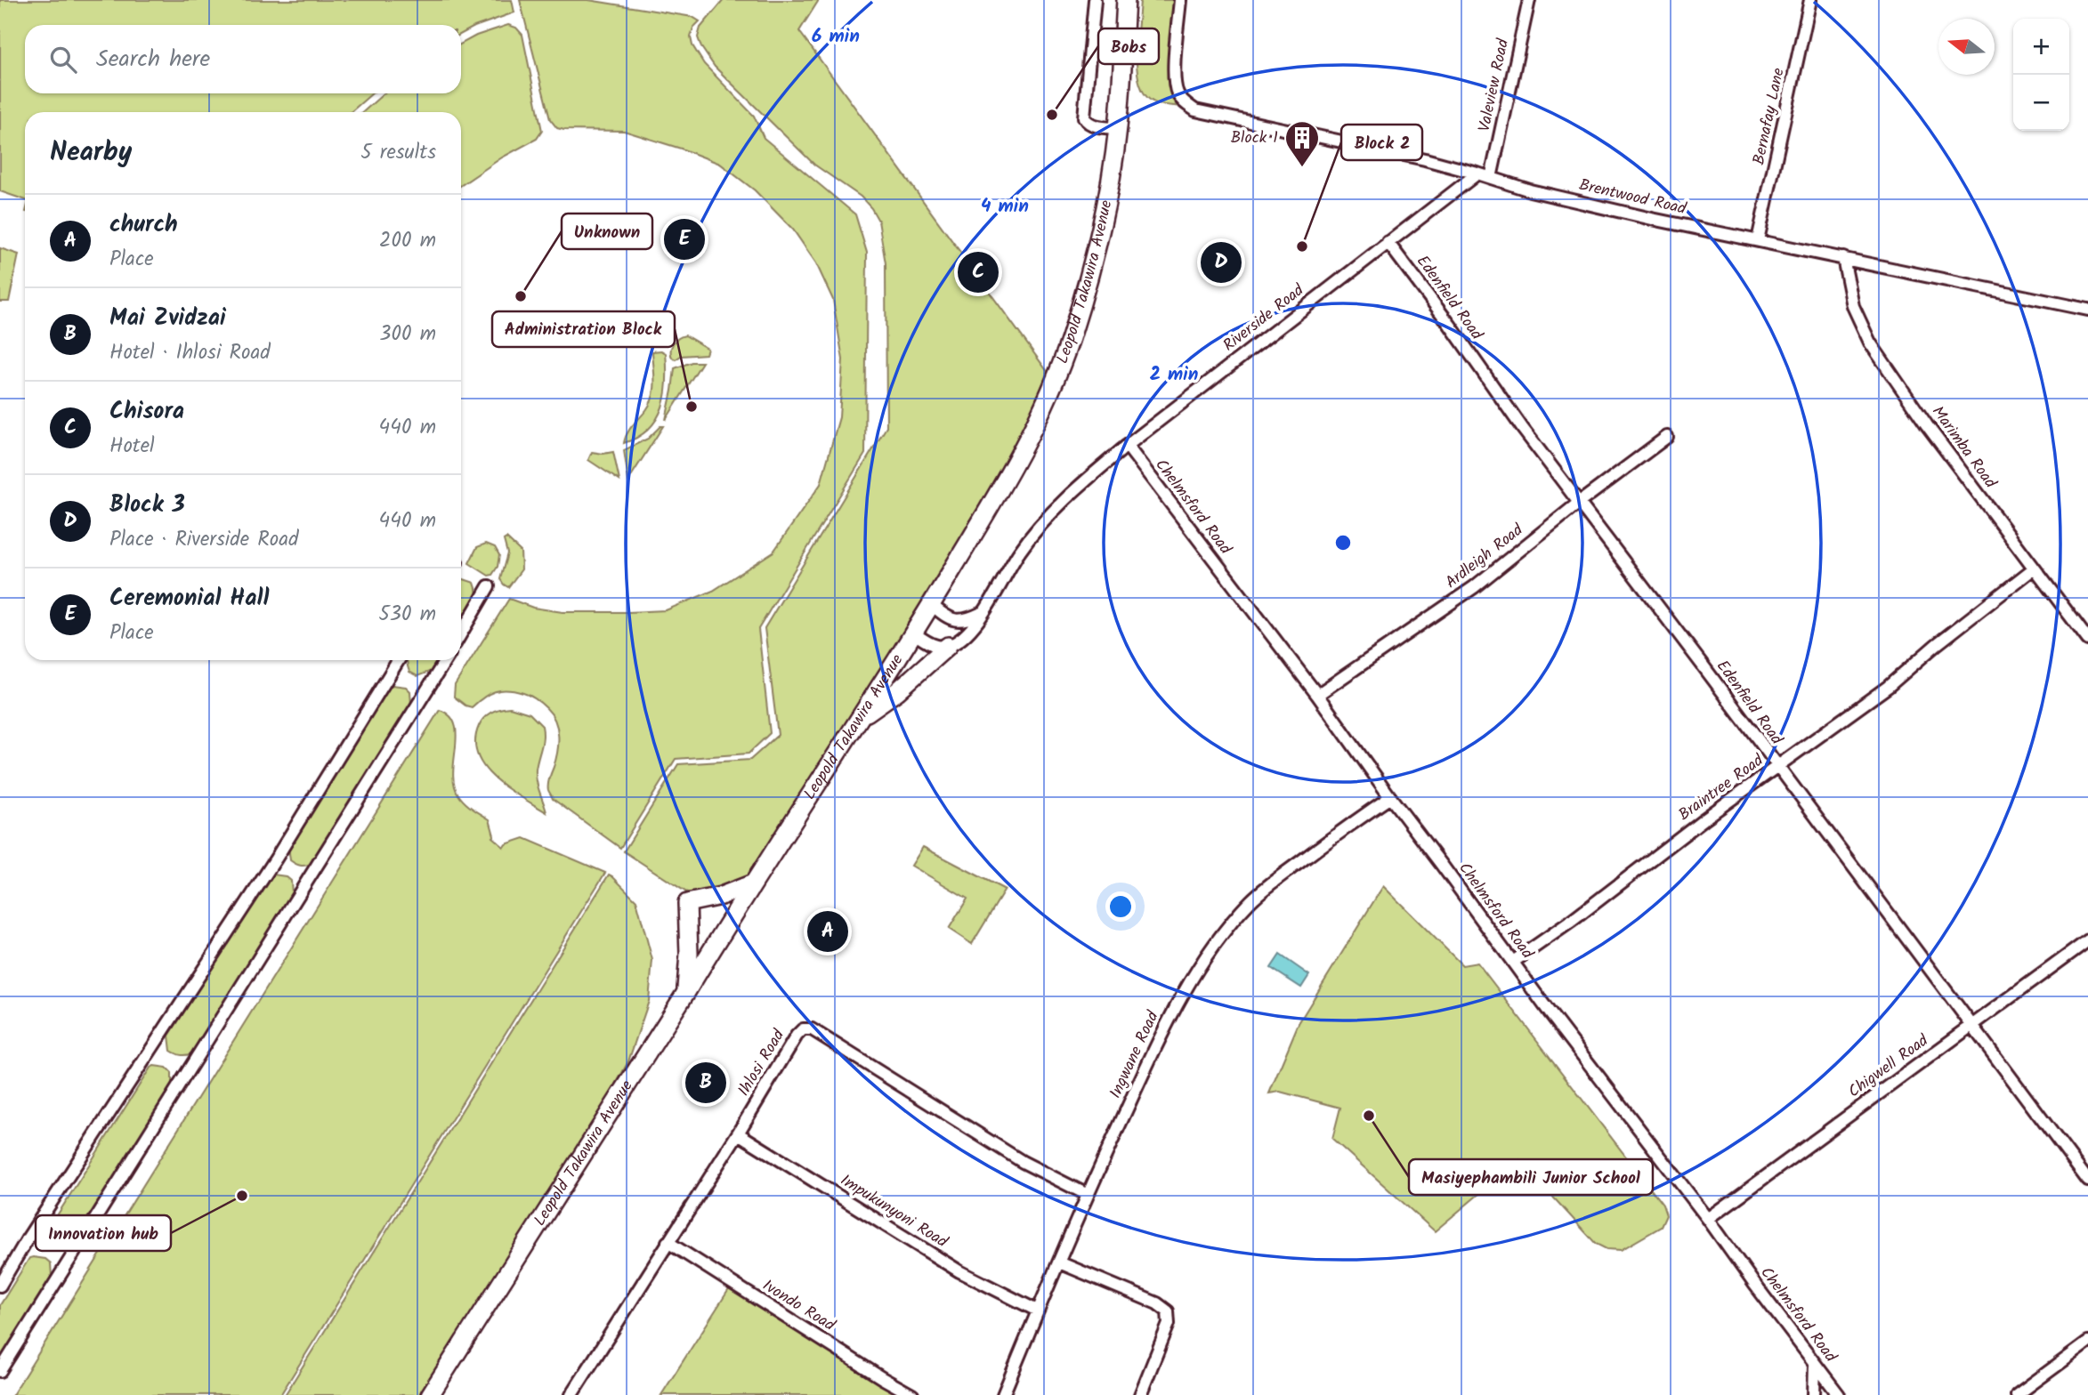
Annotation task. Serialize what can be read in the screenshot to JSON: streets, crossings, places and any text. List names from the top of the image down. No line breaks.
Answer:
{"streets":{"highway":["Leopold Takawira Avenue"],"street":["Valeview Road","Bernafay Lane","Brentwood Road","Edenfield Road","Riverside Road","Marimba Road","Chelmsford Road","Ardleigh Road","Braintree Road","Ingwane Road","Ihlosi Road","Chigwell Road","Impukunyoni Road","Ivondo Road"]},"crossings":[["Valeview Road","Brentwood Road"],["Bernafay Lane","Brentwood Road"],["Brentwood Road","Riverside Road"],["Brentwood Road","Marimba Road"],["Edenfield Road","Riverside Road"],["Edenfield Road","Ardleigh Road"],["Edenfield Road","Braintree Road"],["Edenfield Road","Chigwell Road"],["Riverside Road","Chelmsford Road"],["Marimba Road","Braintree Road"],["Chelmsford Road","Ardleigh Road"],["Chelmsford Road","Braintree Road"],["Chelmsford Road","Ingwane Road"],["Chelmsford Road","Chigwell Road"],["Ingwane Road","Ihlosi Road"],["Ingwane Road","Impukunyoni Road"],["Ihlosi Road","Impukunyoni Road"],["Ihlosi Road","Ivondo Road"]],"places":{"other":["Bobs","Block 2","Unknown","Administration Block","Masiyephambili Junior School","Innovation hub"],"building":["Block 1"]},"north":"left","page":{"map_buttons":["+","−"],"search":"Search here","heading":["Nearby","5 results"],"list":[{"mark":"A","name":"church","note":"Place","value":"200 m"},{"mark":"B","name":"Mai Zvidzai","note":"Hotel · Ihlosi Road","value":"300 m"},{"mark":"C","name":"Chisora","note":"Hotel","value":"440 m"},{"mark":"D","name":"Block 3","note":"Place · Riverside Road","value":"440 m"},{"mark":"E","name":"Ceremonial Hall","note":"Place","value":"530 m"}],"pins":["E","D","C","A","B"]},"rings":["6 min","4 min","2 min"]}
